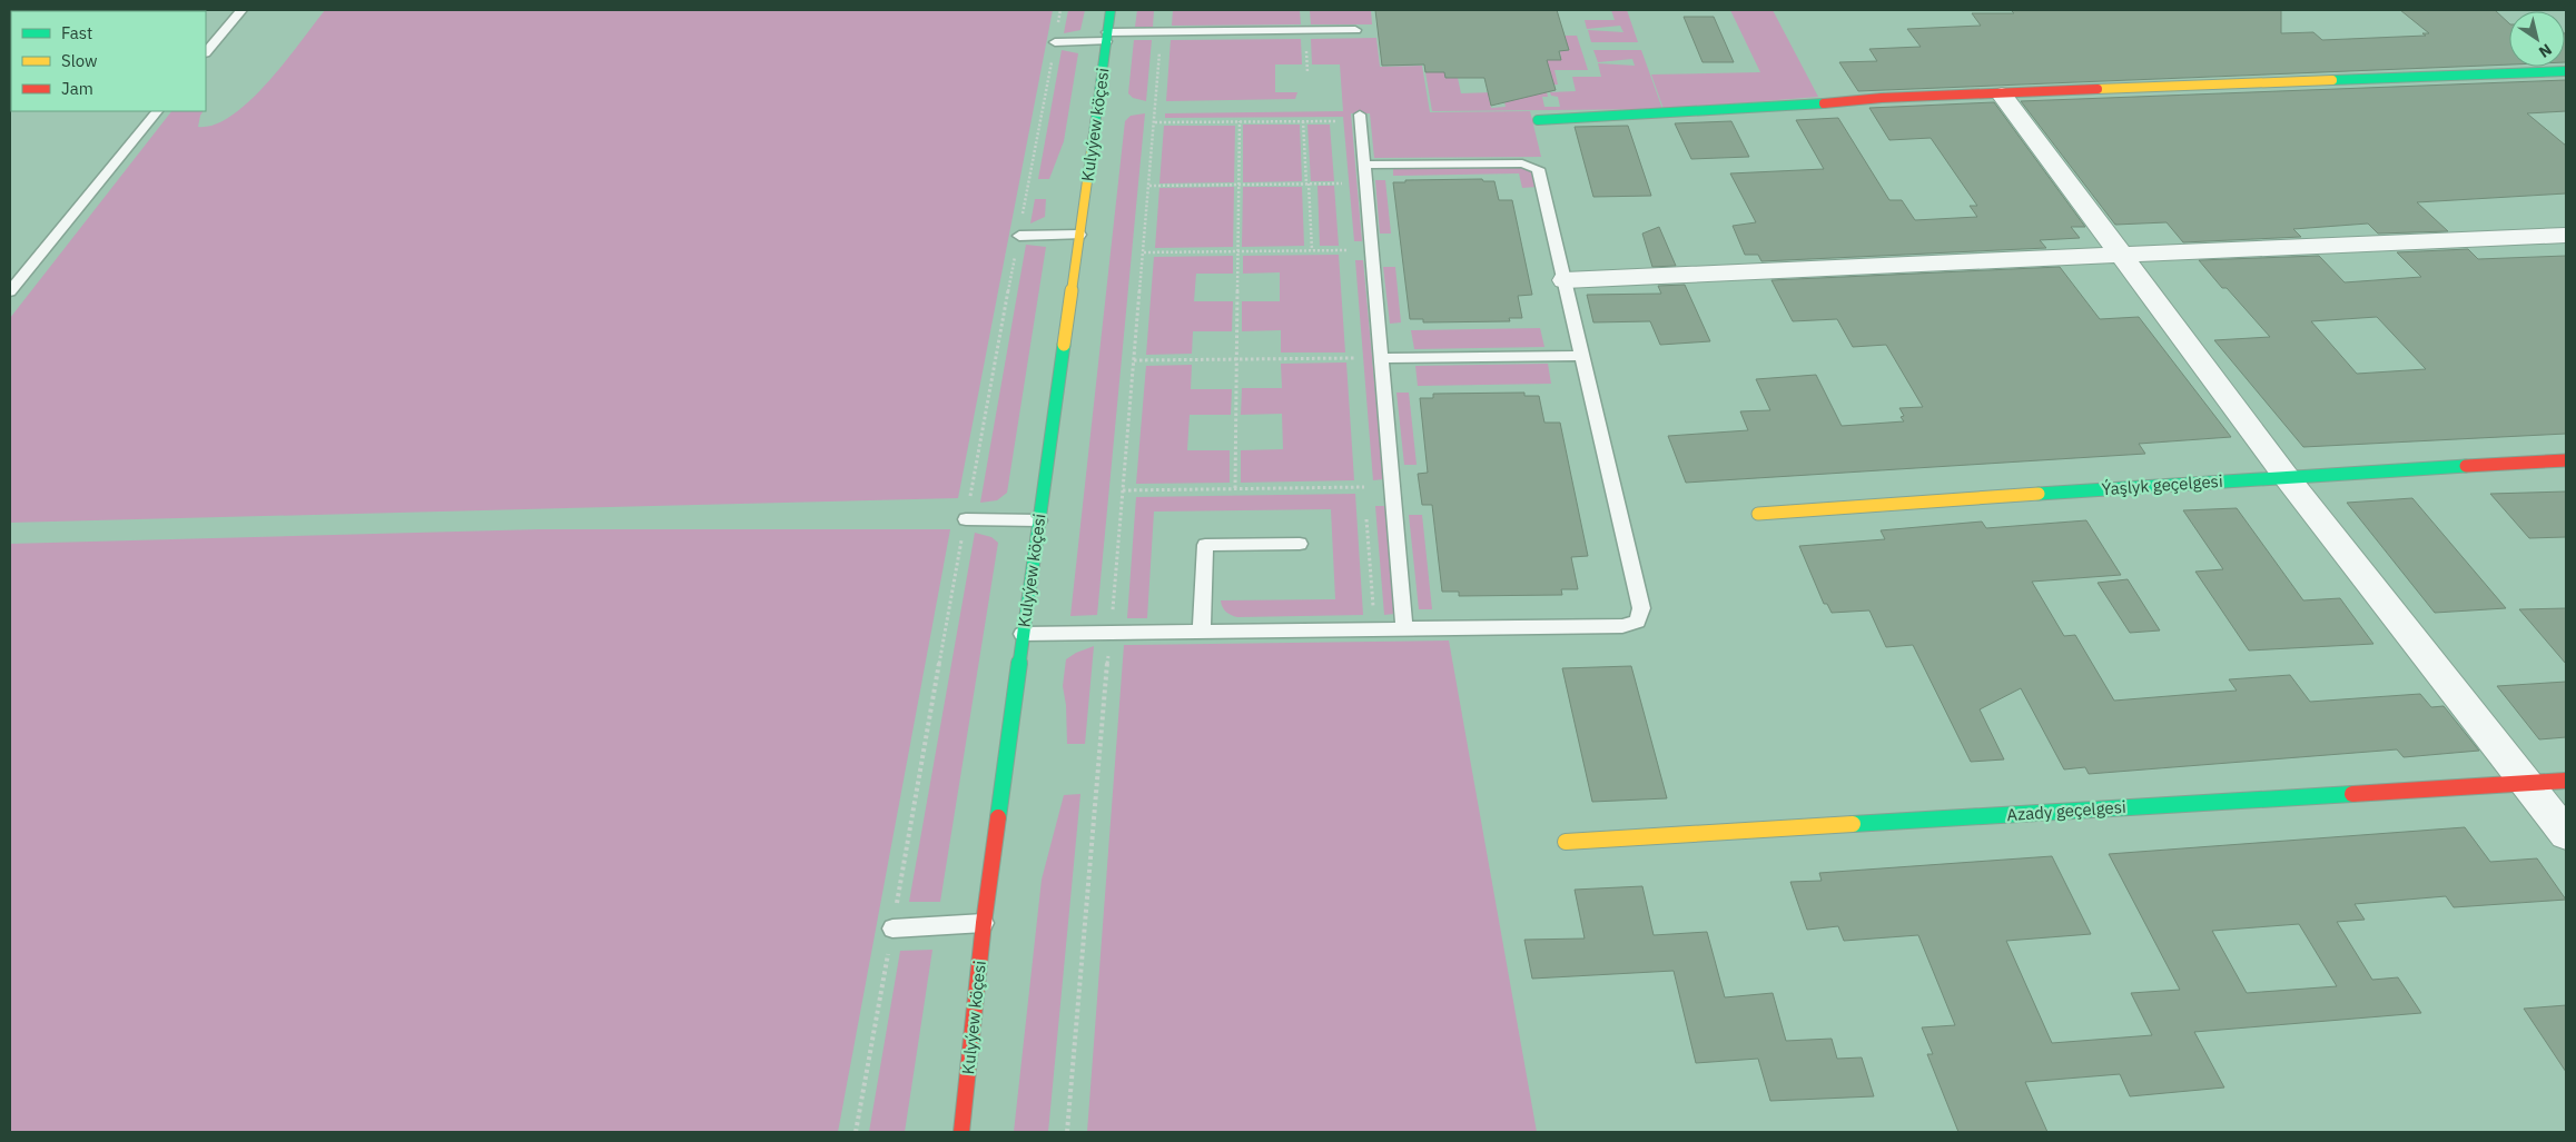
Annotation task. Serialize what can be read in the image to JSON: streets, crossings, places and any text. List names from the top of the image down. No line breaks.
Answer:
{"streets":{"street":["Kulyýew köçesi","Ýaşlyk geçelgesi","Azady geçelgesi"]},"legend":["Fast","Slow","Jam"],"north":"bottom right"}
